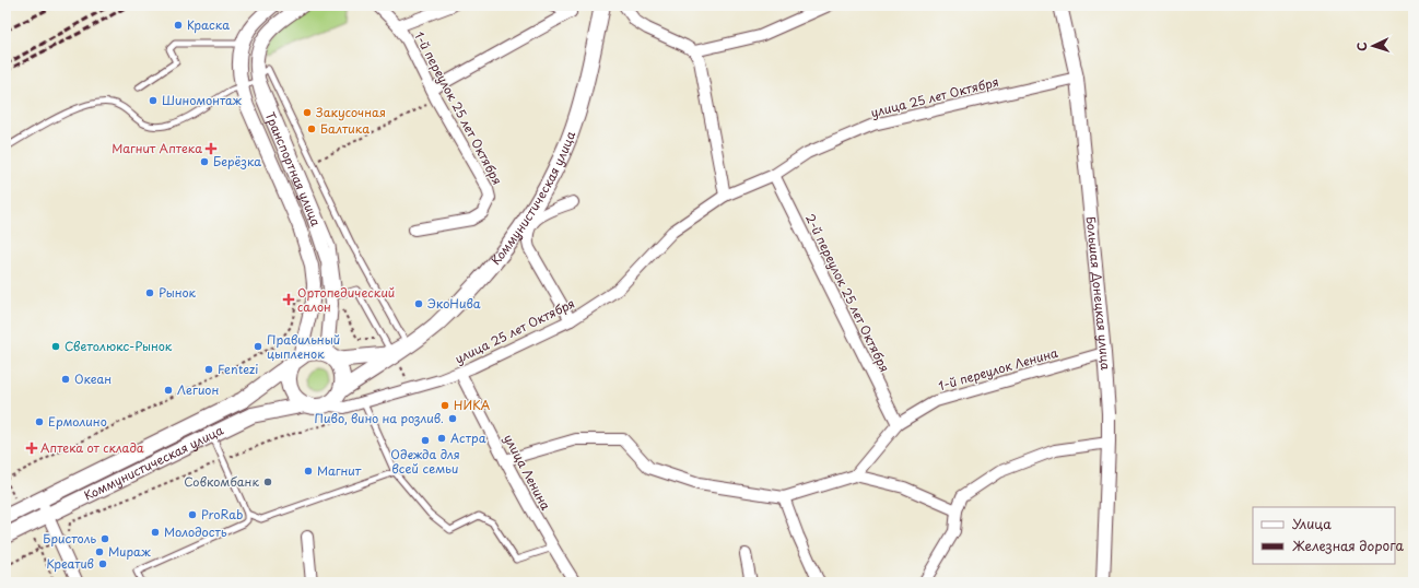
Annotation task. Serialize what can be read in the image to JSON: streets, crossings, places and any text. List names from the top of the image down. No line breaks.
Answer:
{"streets":{"main road":["Коммунистическая улица"],"street":["улица 25 лет Октября","1-й переулок 25 лет Октября","Транспортная улица","2-й переулок 25 лет Октября","Большая Донецкая улица","1-й переулок Ленина","улица Ленина"]},"crossings":[["улица 25 лет Октября","Транспортная улица"],["улица 25 лет Октября","Коммунистическая улица"],["улица 25 лет Октября","2-й переулок 25 лет Октября"],["улица 25 лет Октября","Большая Донецкая улица"],["улица 25 лет Октября","улица Ленина"],["Транспортная улица","Коммунистическая улица"],["2-й переулок 25 лет Октября","1-й переулок Ленина"],["Большая Донецкая улица","1-й переулок Ленина"]],"places":{"other":["Краска","Шиномонтаж","Закусочная","Балтика","Берёзка","Рынок","ЭкоНива","Светолюкс-Рынок","Правильный цыпленок","Fentezi","Океан","Легион","НИКА","Пиво, вино на розлив.","Ермолино","Астра","Одежда для всей семьи","Магнит","Совкомбанк","ProRab","Молодость","Бристоль","Мираж","Креатив"],"health":["Магнит Аптека","Ортопедический салон","Аптека от склада"]},"legend":["Улица","Железная дорога"],"north":"left"}
